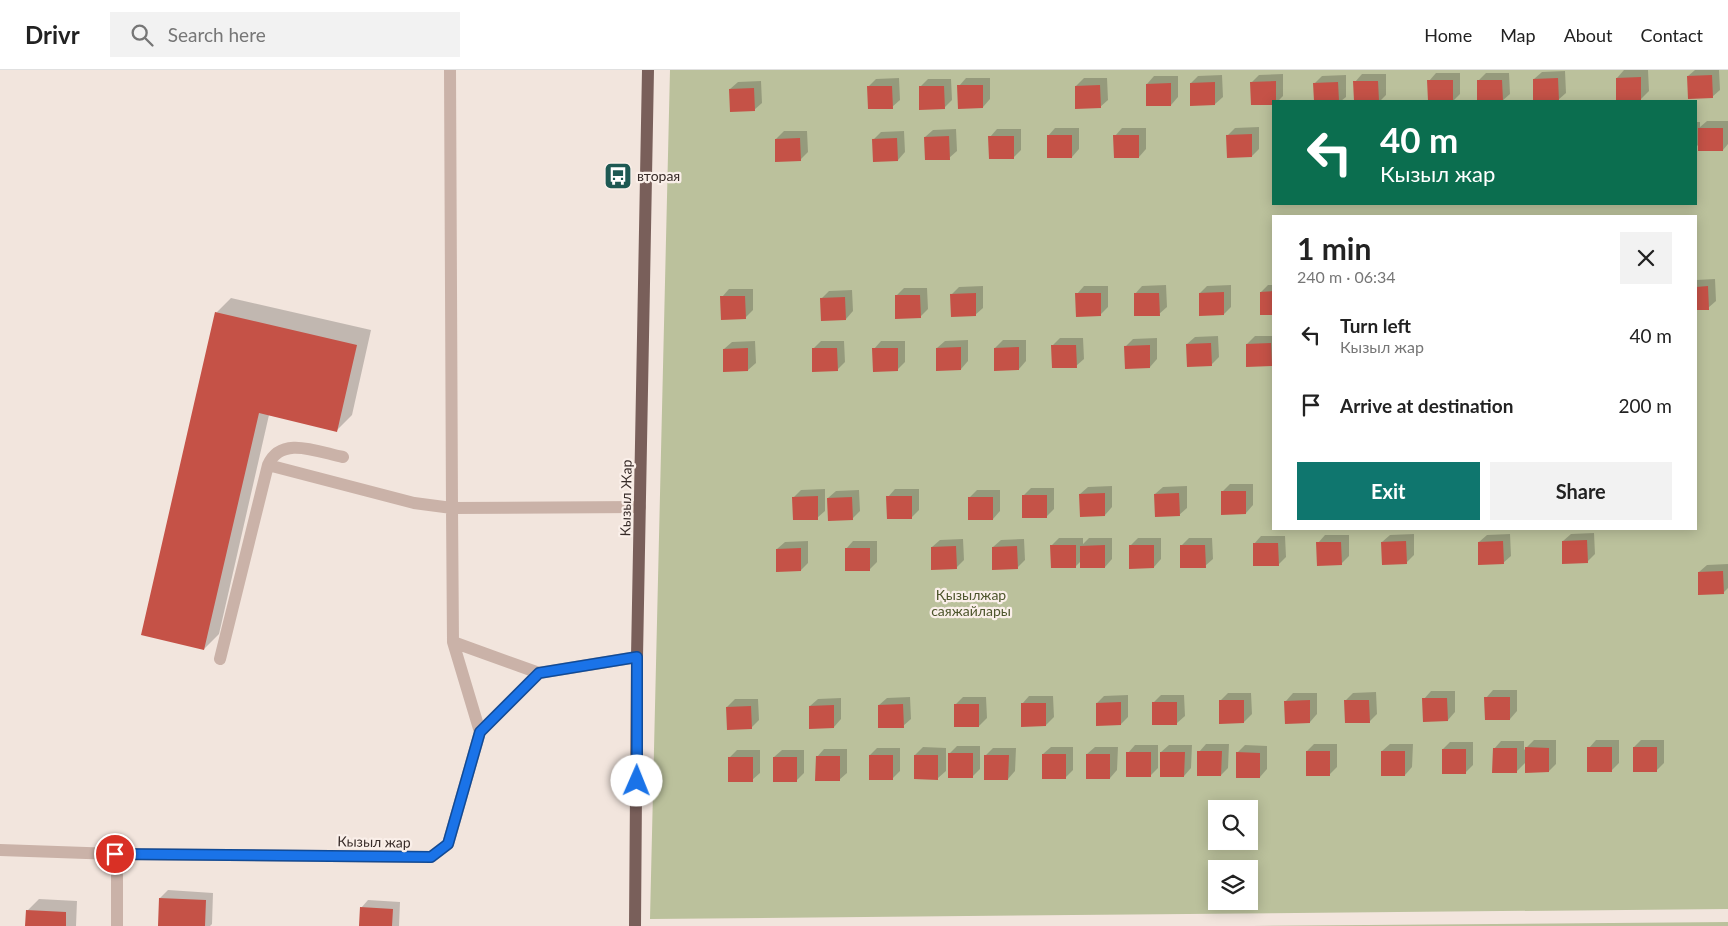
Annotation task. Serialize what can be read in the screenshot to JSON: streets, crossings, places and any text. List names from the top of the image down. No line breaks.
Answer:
{"streets":{"main road":["Кызыл Жар"],"street":["Кызыл жар"]},"parks":["Қызылжар саяжайлары"],"places":{"bus stop":["вторая"]},"page":{"header":"Drivr","search":"Search here","nav":["Home","Map","About","Contact"],"turn":["40 m","Кызыл жар"],"heading":["1 min","240 m · 06:34"],"list":[{"name":"Turn left","note":"Кызыл жар","value":"40 m"},{"name":"Arrive at destination","value":"200 m"}],"buttons":["Exit","Share"]}}
